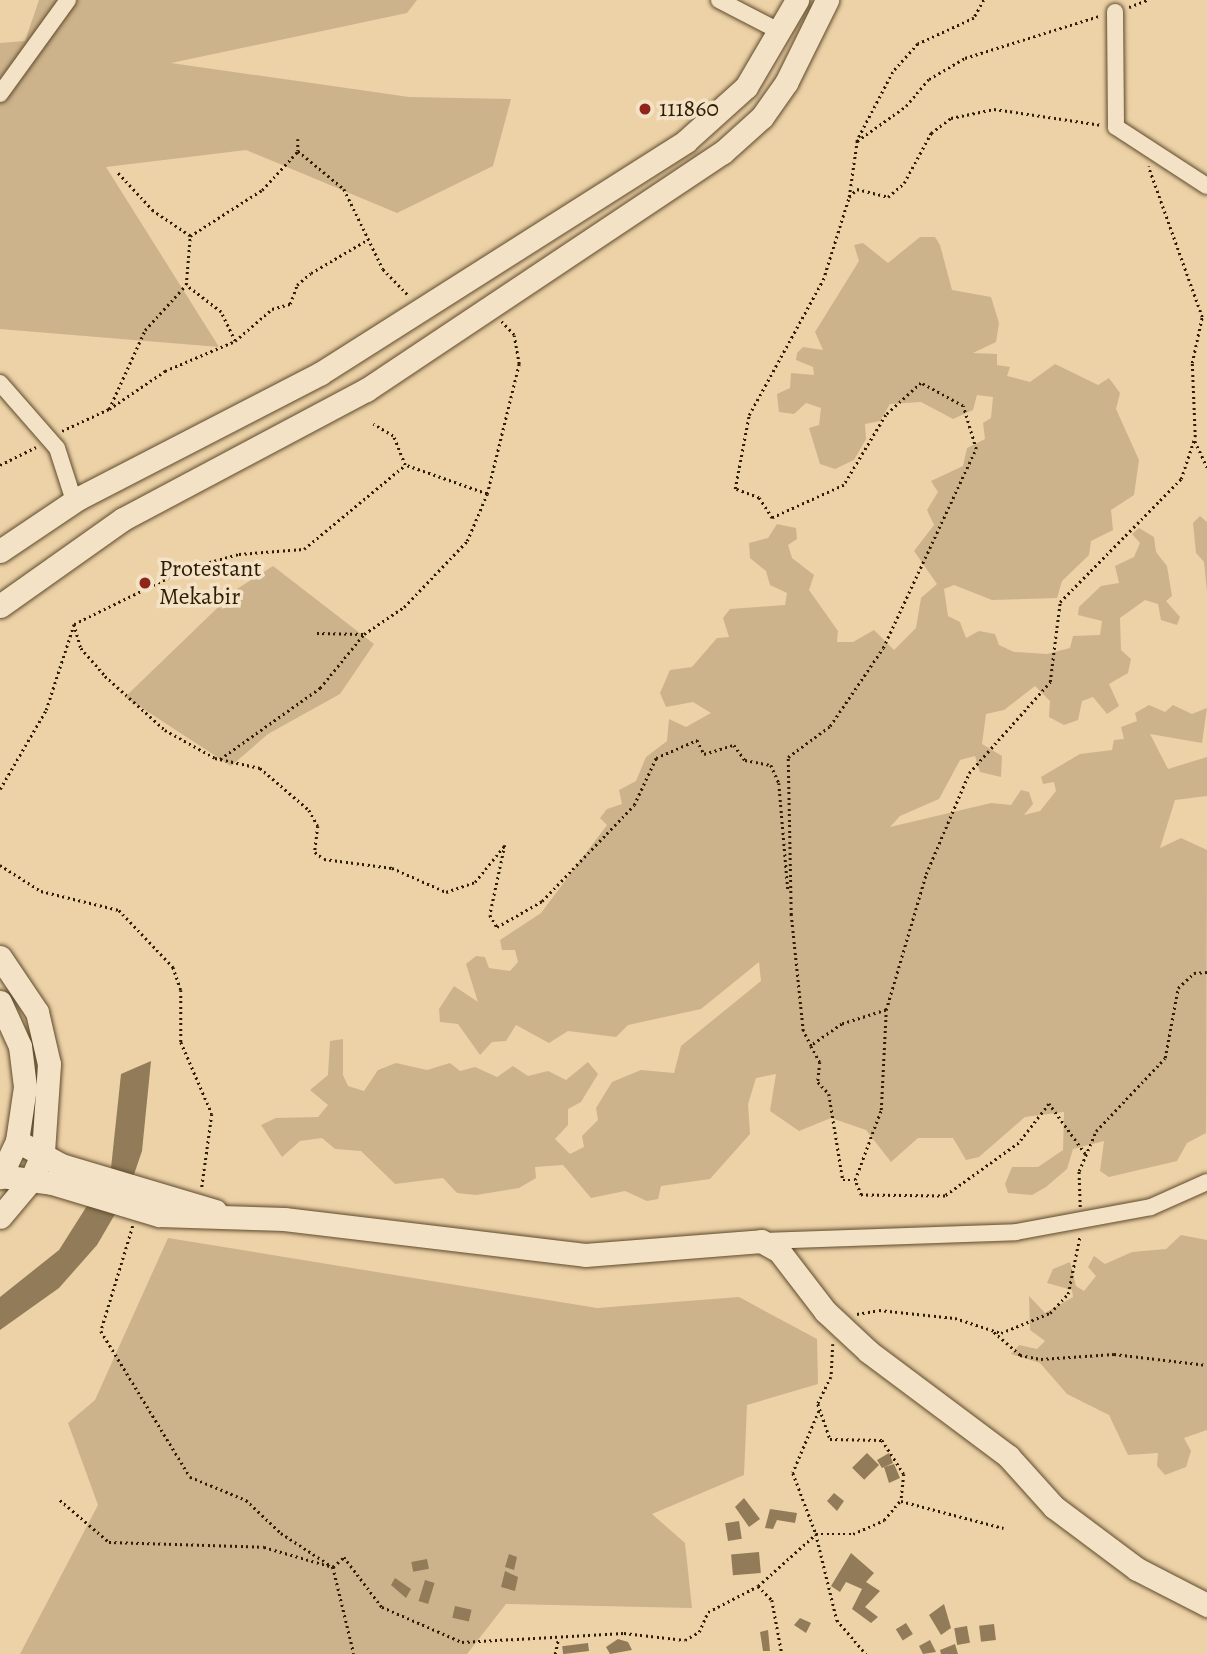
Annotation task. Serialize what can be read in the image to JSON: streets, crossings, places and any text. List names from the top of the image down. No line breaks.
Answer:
{"places":["111860","Protestant Mekabir"]}
